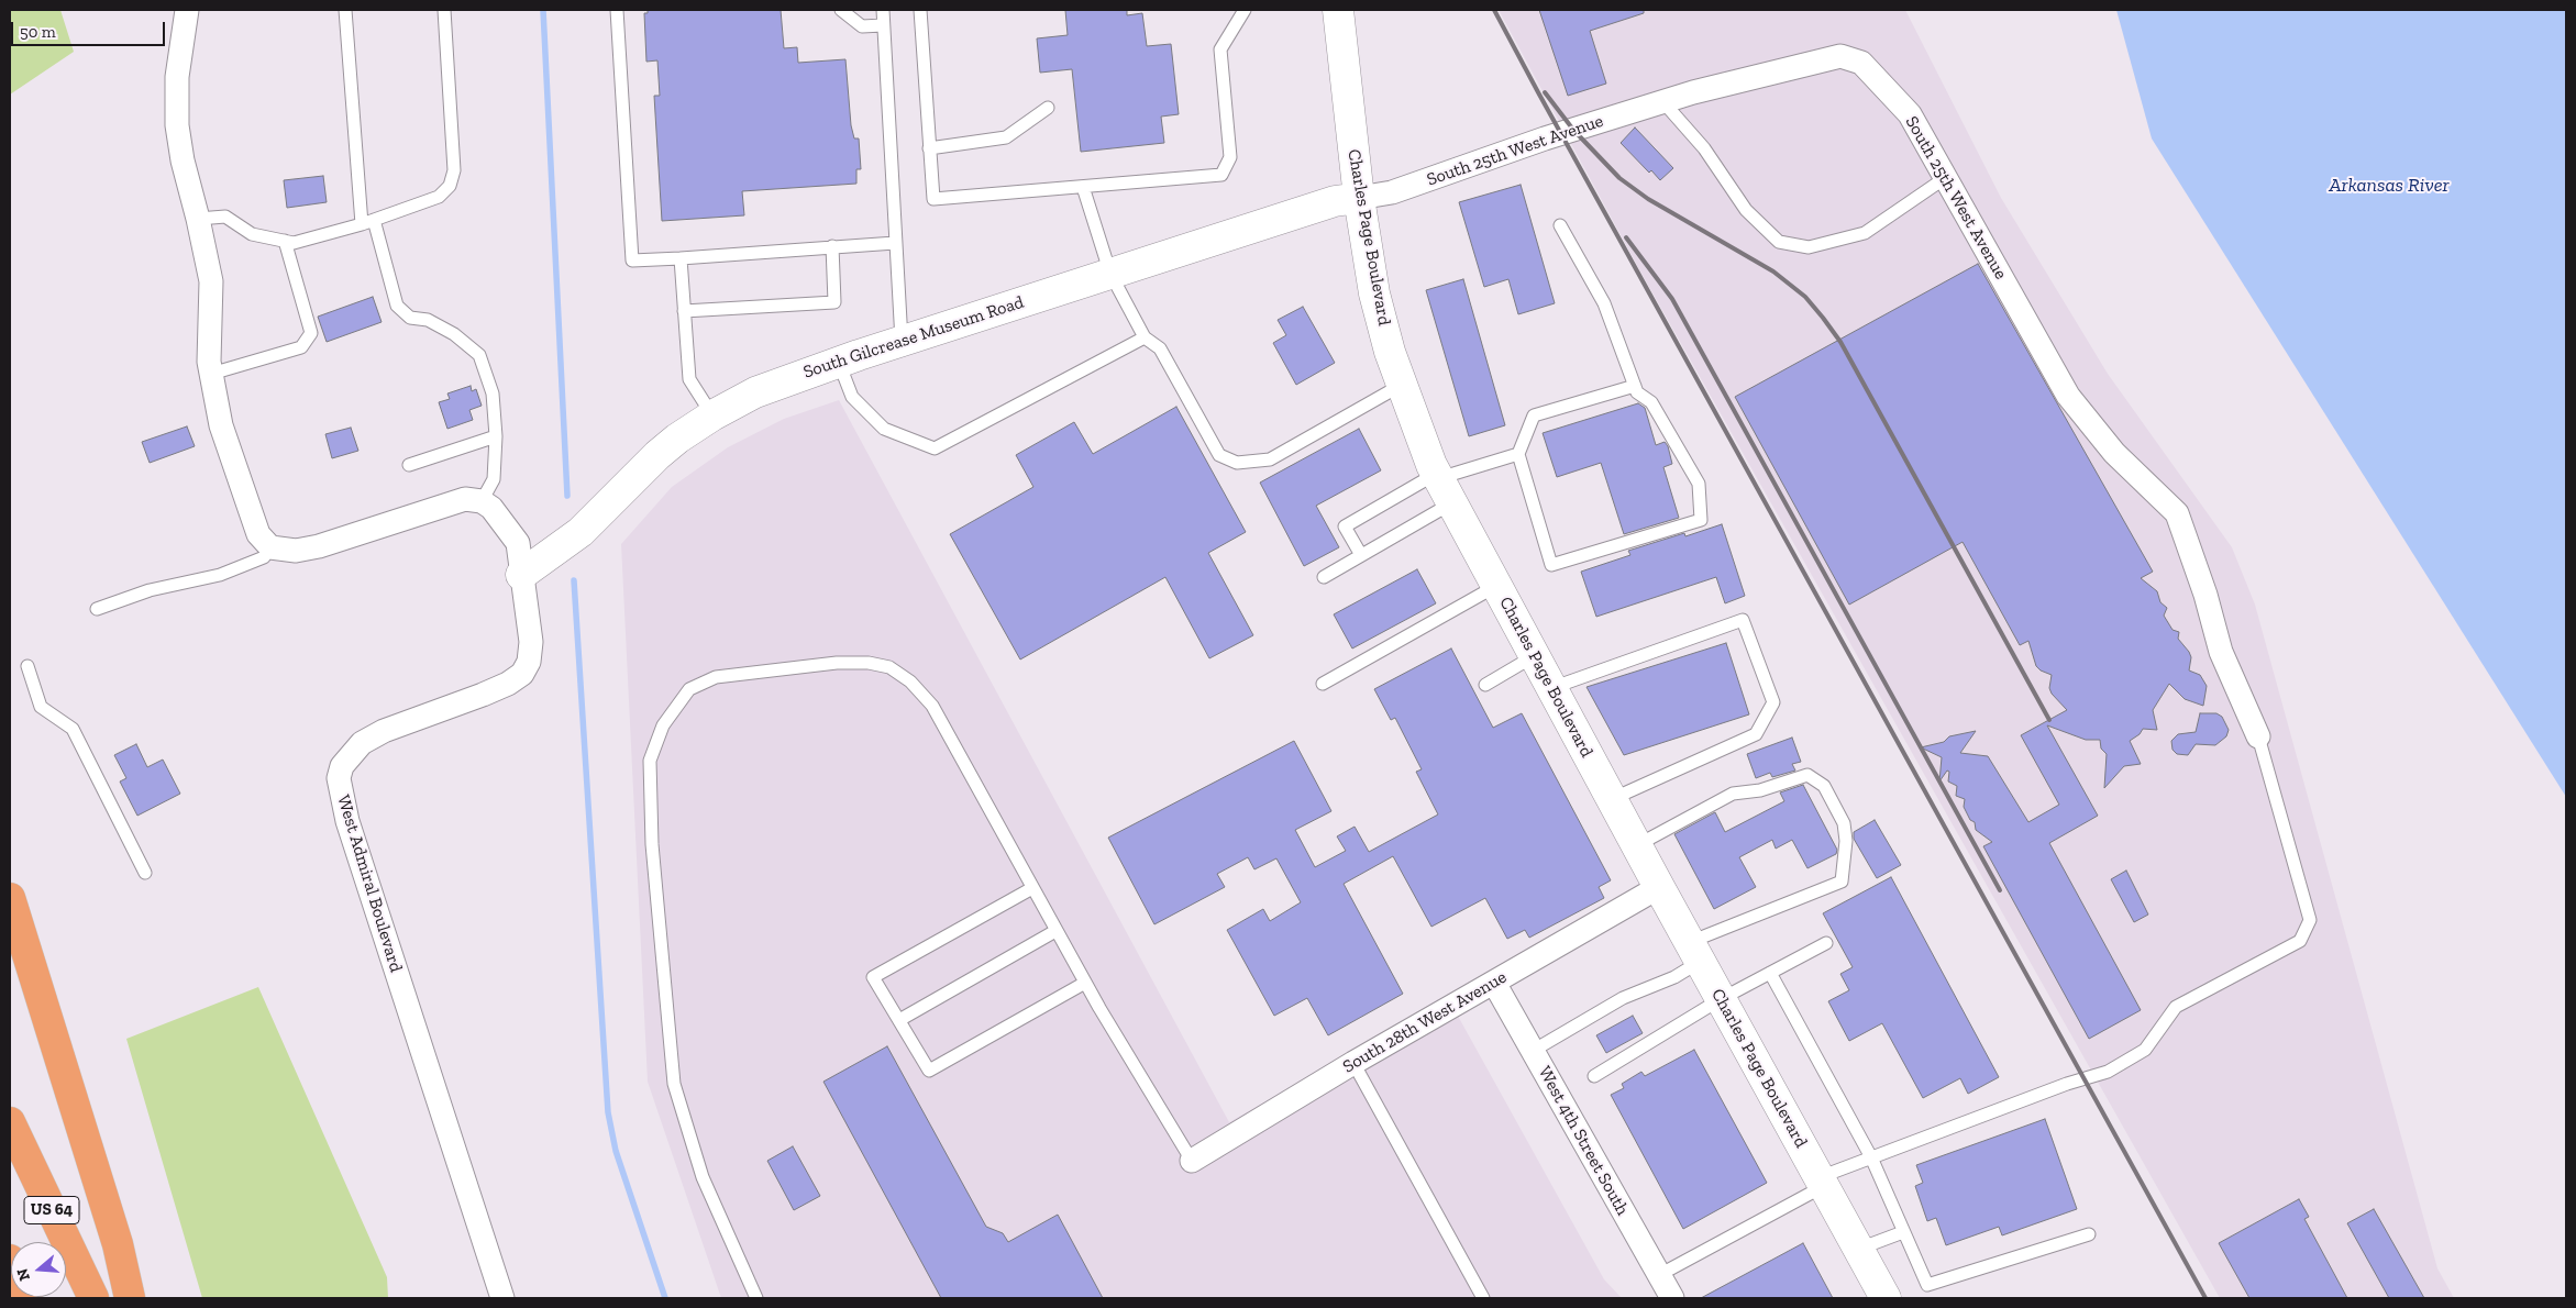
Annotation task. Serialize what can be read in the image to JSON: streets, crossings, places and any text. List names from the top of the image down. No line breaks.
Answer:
{"streets":{"highway":["US 64"],"main road":["Charles Page Boulevard","South Gilcrease Museum Road"],"street":["South 25th West Avenue","West Admiral Boulevard","South 28th West Avenue","West 4th Street South"]},"crossings":[["South 25th West Avenue","Charles Page Boulevard"],["South 25th West Avenue","South Gilcrease Museum Road"],["Charles Page Boulevard","South Gilcrease Museum Road"],["Charles Page Boulevard","South 28th West Avenue"],["South Gilcrease Museum Road","West Admiral Boulevard"],["South 28th West Avenue","West 4th Street South"]],"water":["Arkansas River"],"scale_bar":"50 m","north":"left"}
